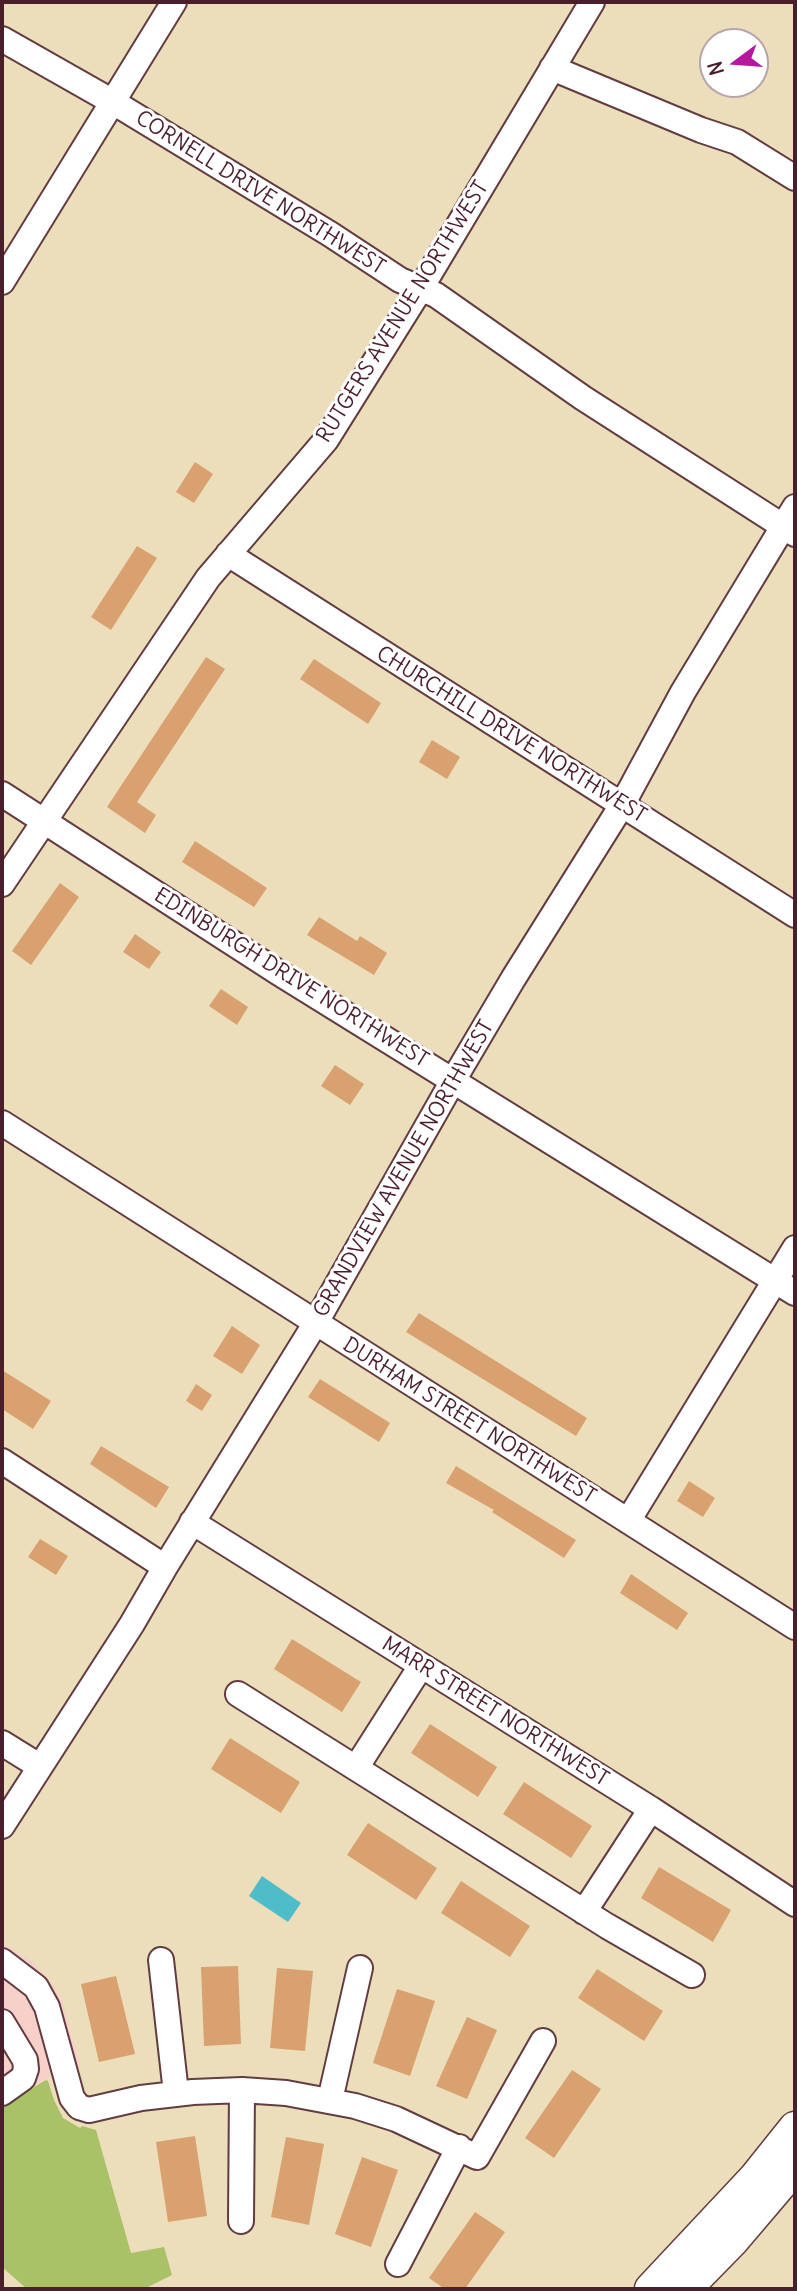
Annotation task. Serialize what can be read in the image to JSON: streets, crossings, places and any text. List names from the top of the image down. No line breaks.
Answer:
{"streets":{"street":["CORNELL DRIVE NORTHWEST","RUTGERS AVENUE NORTHWEST","CHURCHILL DRIVE NORTHWEST","EDINBURGH DRIVE NORTHWEST","GRANDVIEW AVENUE NORTHWEST","DURHAM STREET NORTHWEST","MARR STREET NORTHWEST"]},"crossings":[["CORNELL DRIVE NORTHWEST","RUTGERS AVENUE NORTHWEST"],["CORNELL DRIVE NORTHWEST","GRANDVIEW AVENUE NORTHWEST"],["RUTGERS AVENUE NORTHWEST","CHURCHILL DRIVE NORTHWEST"],["RUTGERS AVENUE NORTHWEST","EDINBURGH DRIVE NORTHWEST"],["CHURCHILL DRIVE NORTHWEST","GRANDVIEW AVENUE NORTHWEST"],["EDINBURGH DRIVE NORTHWEST","GRANDVIEW AVENUE NORTHWEST"],["GRANDVIEW AVENUE NORTHWEST","DURHAM STREET NORTHWEST"],["GRANDVIEW AVENUE NORTHWEST","MARR STREET NORTHWEST"]],"north":"left"}
